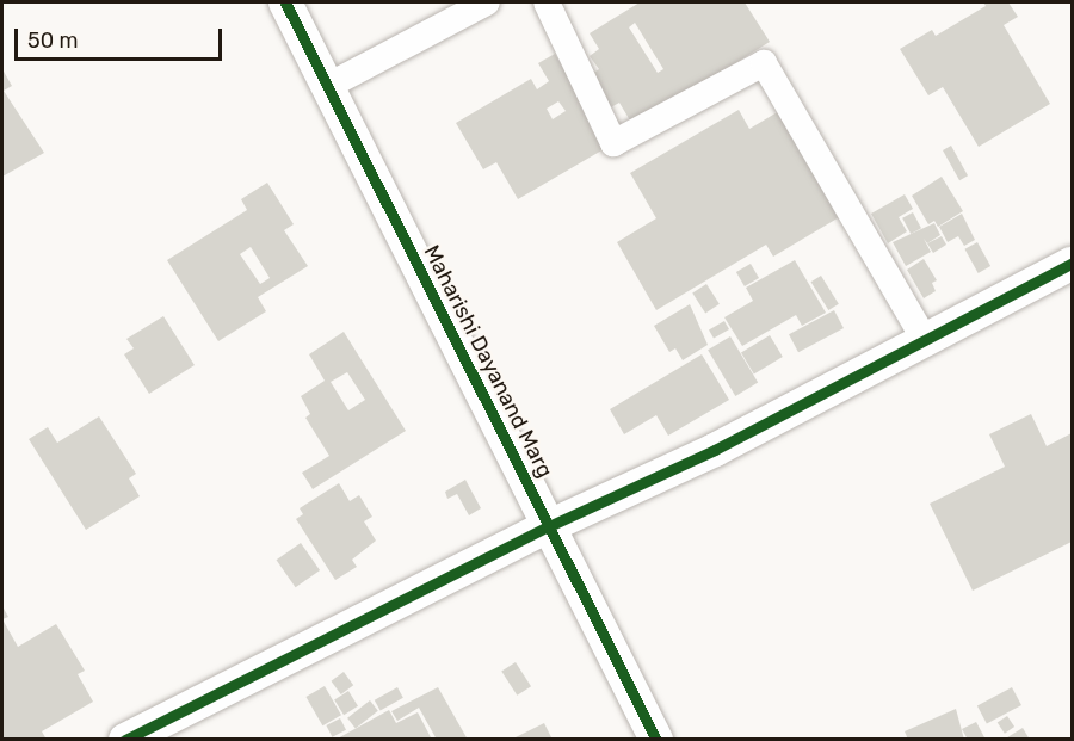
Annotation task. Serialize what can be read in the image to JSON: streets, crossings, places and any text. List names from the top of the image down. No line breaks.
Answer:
{"streets":{"street":["Maharishi Dayanand Marg"]},"scale_bar":"50 m"}
